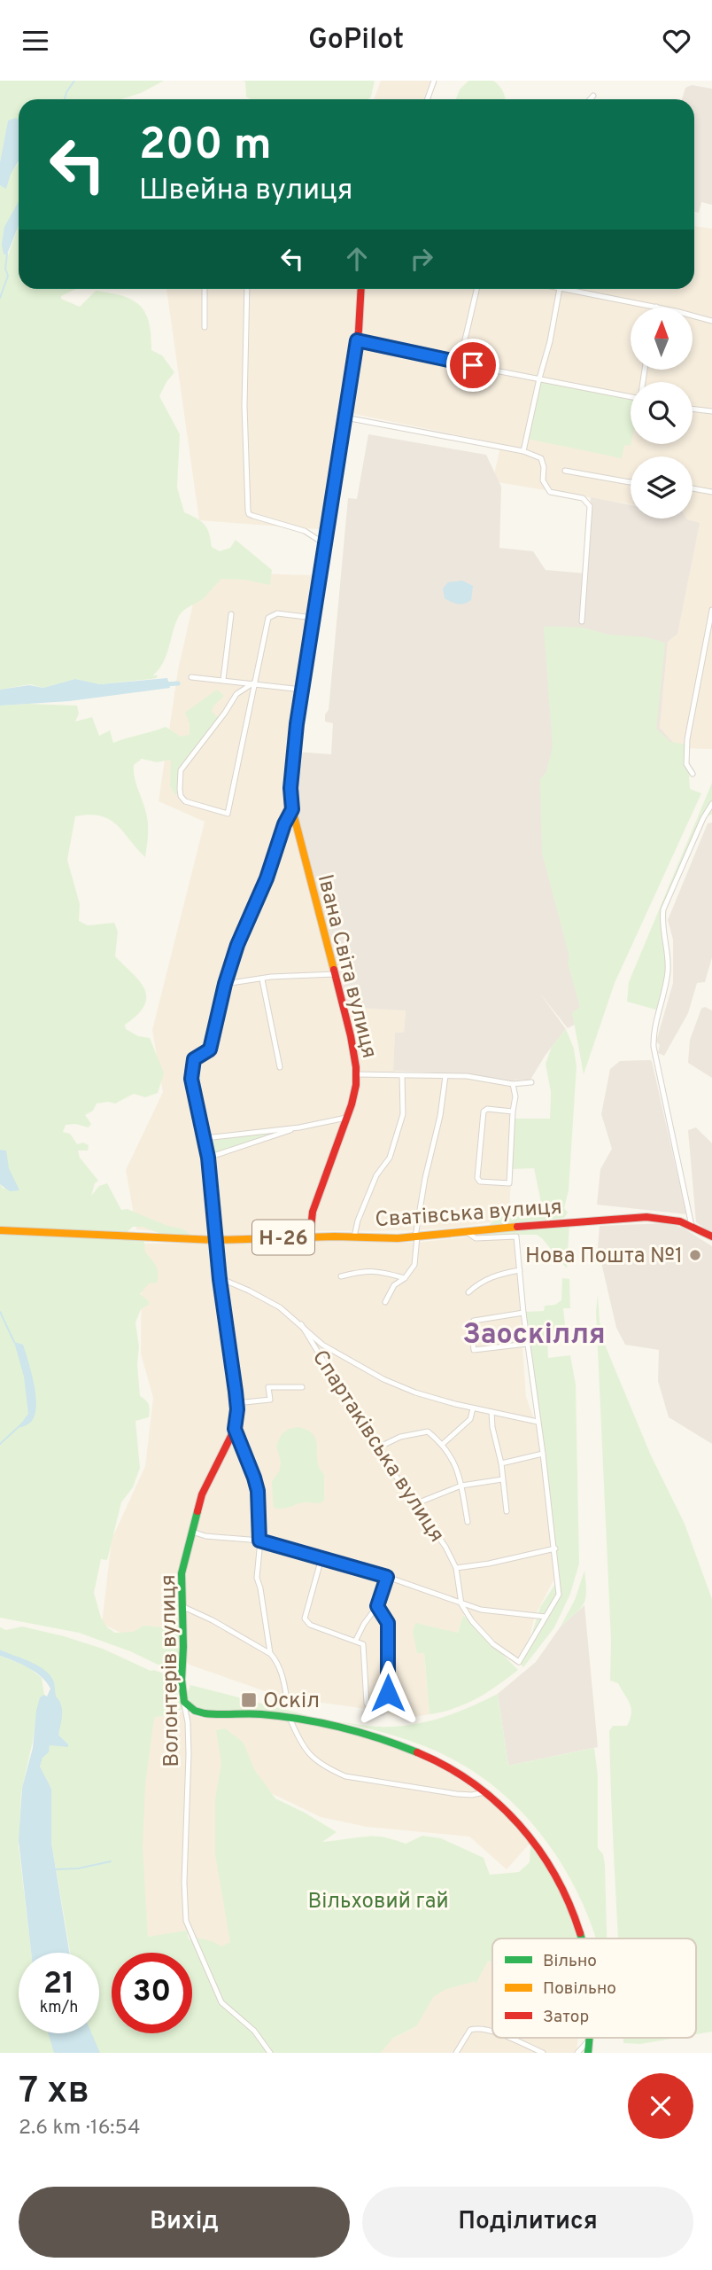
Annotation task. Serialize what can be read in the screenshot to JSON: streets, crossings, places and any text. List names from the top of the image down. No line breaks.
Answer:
{"streets":{"street":["Івана Світа вулиця","Сватівська вулиця","Н-26","Спартаківська вулиця","Волонтерів вулиця"]},"crossings":[["Івана Світа вулиця","Сватівська вулиця"],["Сватівська вулиця","Волонтерів вулиця"]],"districts":["Заоскiлля"],"parks":["Вільховий гай"],"places":{"other":["Нова Пошта №1"],"transit":["Оскіл"]},"legend":["Вільно","Повільно","Затор"],"north":"top","page":{"header":"GoPilot","turn":["200 m","Швейна вулиця"],"speed":"21 km/h","limit":"30","heading":["7 хв","2.6 km · 16:54"],"buttons":["Вихід","Поділитися"]}}
